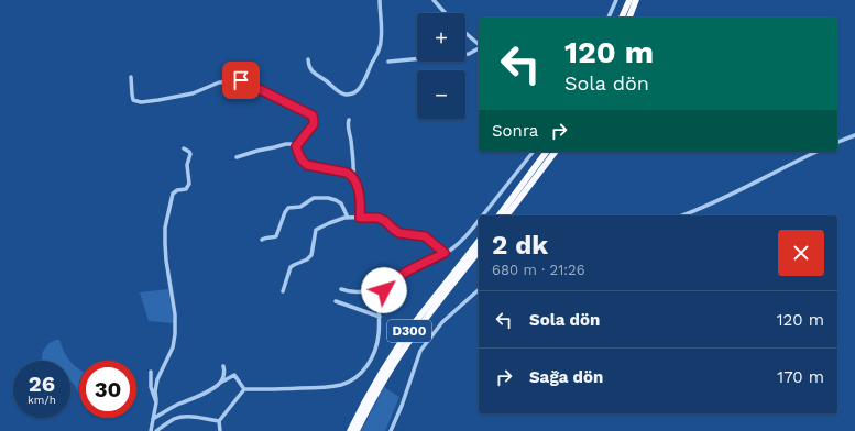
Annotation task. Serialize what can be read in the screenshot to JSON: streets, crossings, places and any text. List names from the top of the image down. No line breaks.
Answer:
{"streets":{"highway":["D300"]},"page":{"map_buttons":["+","−"],"turn":["120 m","Sola dön"],"then":"Sonra","heading":["2 dk","680 m · 21:26"],"list":[{"name":"Sola dön","value":"120 m"},{"name":"Sağa dön","value":"170 m"}],"speed":"26 km/h","limit":"30"}}
